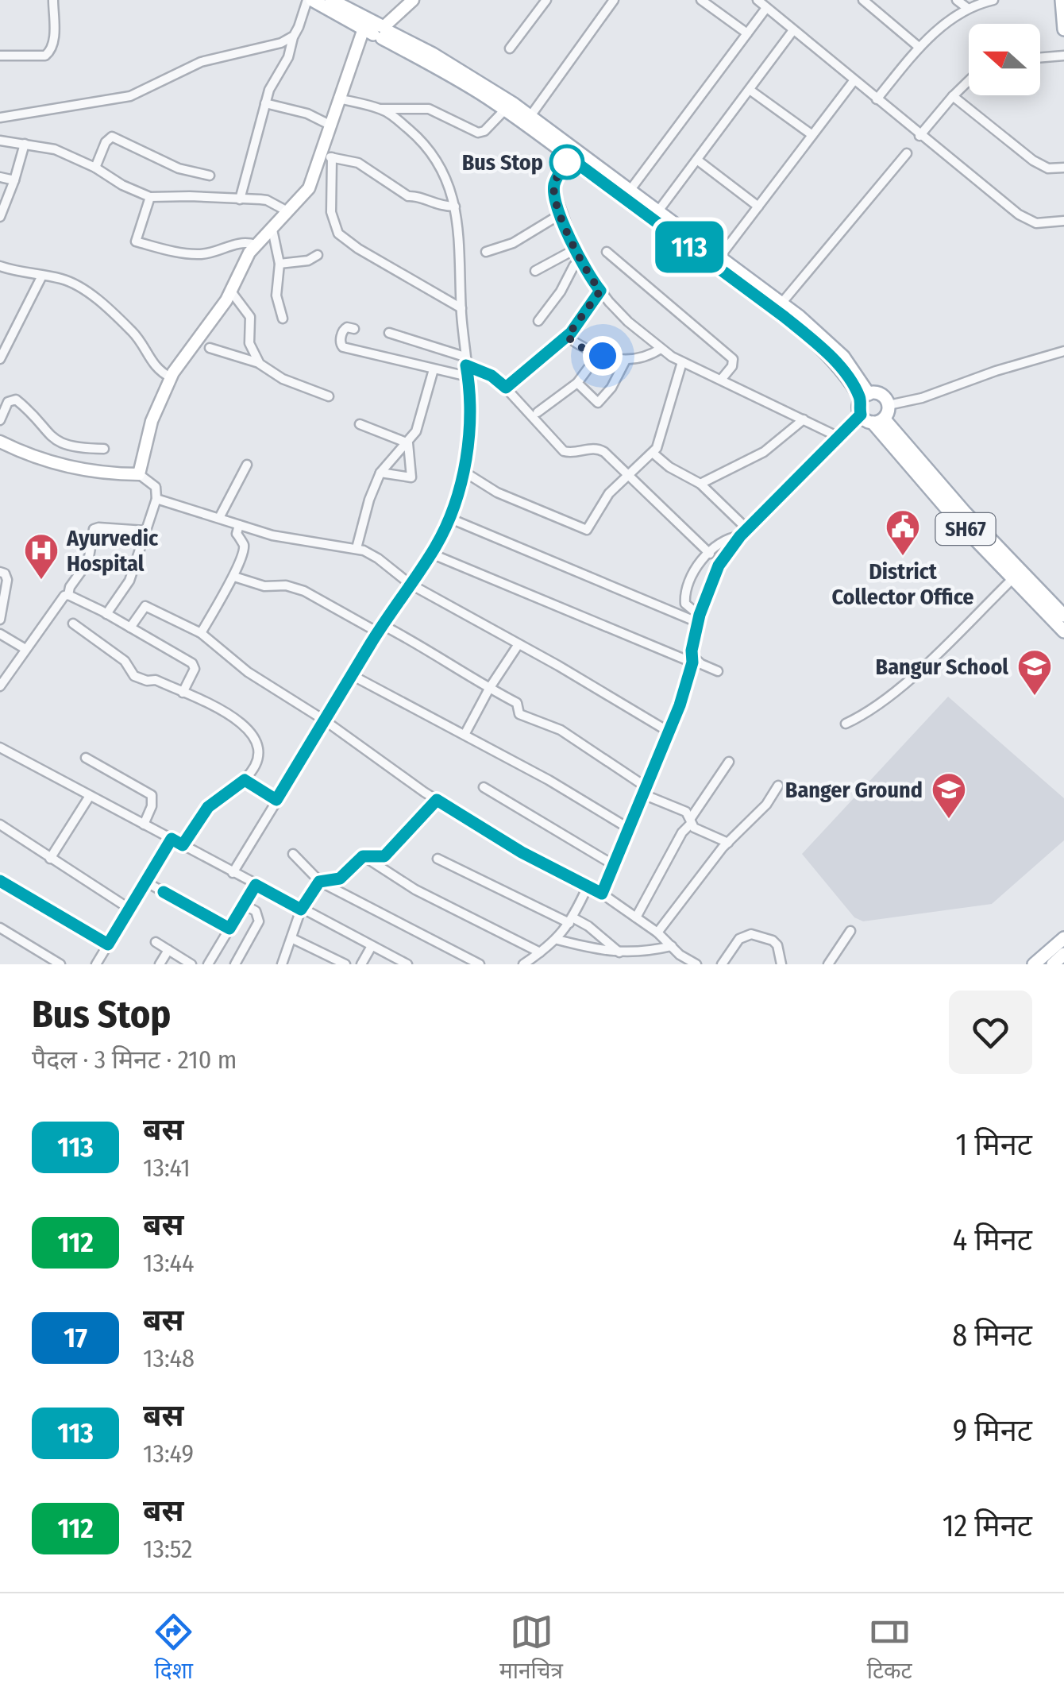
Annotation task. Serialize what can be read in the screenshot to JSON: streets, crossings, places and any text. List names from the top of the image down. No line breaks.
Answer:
{"streets":{"main road":["SH67"]},"places":{"other":["Bus Stop"],"public building":["District Collector Office"],"hospital":["Ayurvedic Hospital"],"school or university":["Bangur School","Banger Ground"]},"lines":["bus line 113"],"north":"left","page":{"on_map":"113","heading":["Bus Stop","पैदल · 3 मिनट · 210 m"],"list":[{"mark":"113","name":"बस","note":"13:41","value":"1 मिनट"},{"mark":"112","name":"बस","note":"13:44","value":"4 मिनट"},{"mark":"17","name":"बस","note":"13:48","value":"8 मिनट"},{"mark":"113","name":"बस","note":"13:49","value":"9 मिनट"},{"mark":"112","name":"बस","note":"13:52","value":"12 मिनट"}],"tabs":["दिशा","मानचित्र","टिकट"]}}
